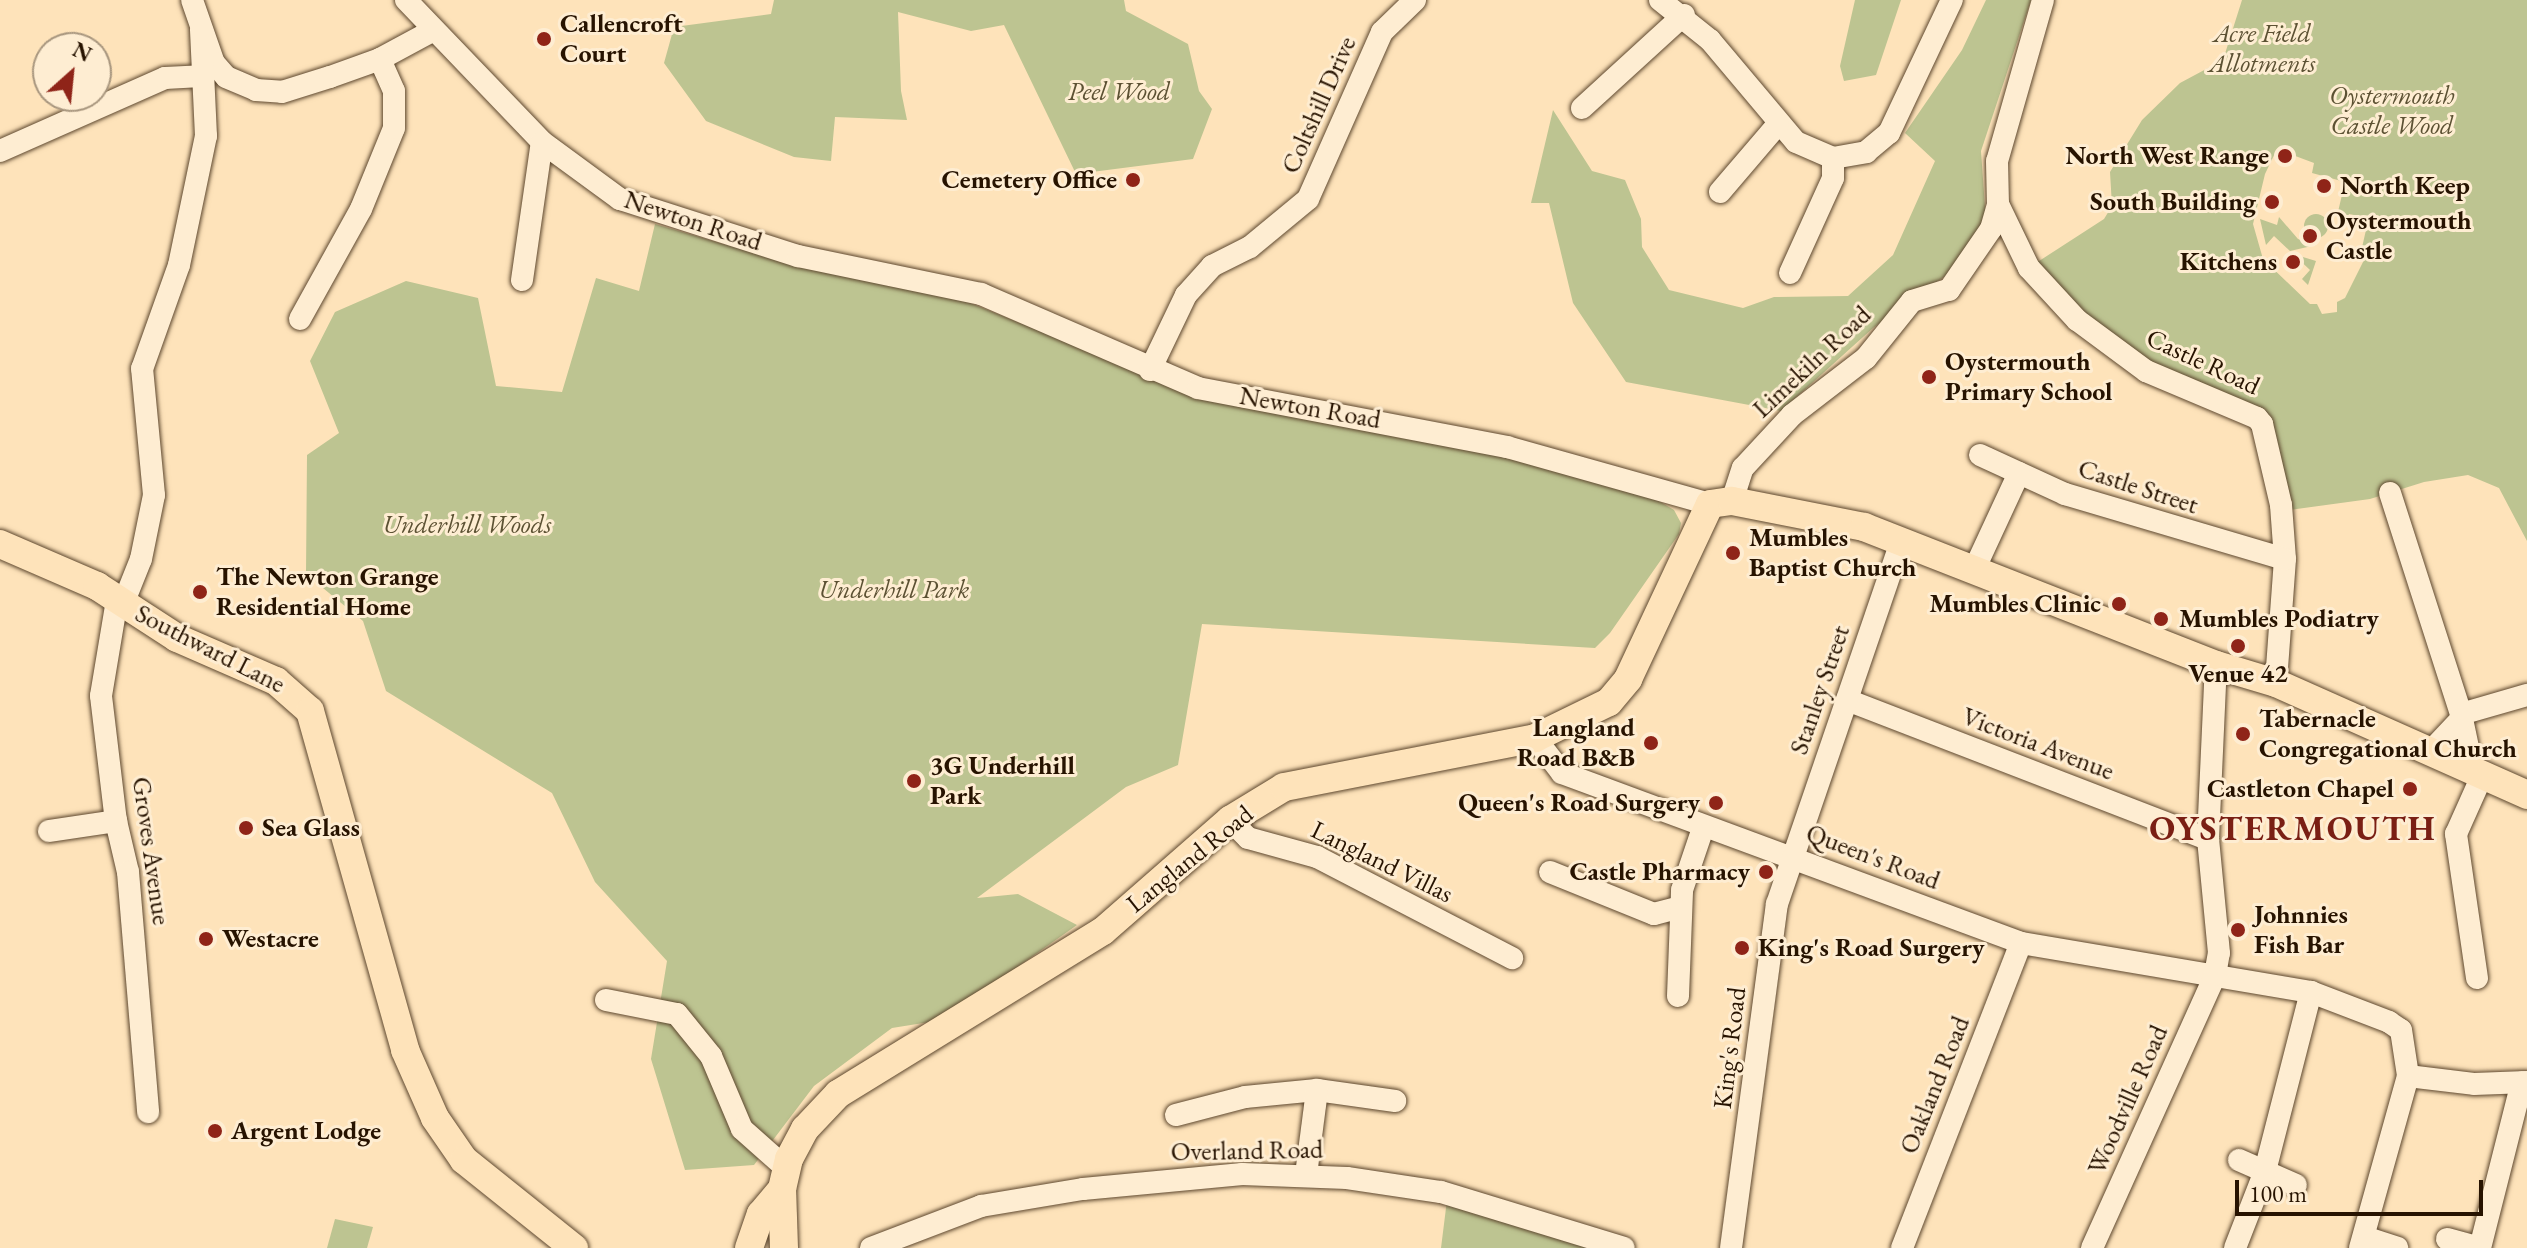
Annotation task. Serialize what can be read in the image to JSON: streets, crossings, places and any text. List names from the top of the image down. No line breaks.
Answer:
{"streets":{"main road":["Newton Road","Southward Lane","Langland Road"],"street":["Coltshill Drive","Limekiln Road","Castle Road","Castle Street","Stanley Street","Victoria Avenue","Groves Avenue","Queen's Road","Langland Villas","King's Road","Oakland Road","Woodville Road","Overland Road"]},"crossings":[["Coltshill Drive","Newton Road"],["Newton Road","Limekiln Road"],["Newton Road","Castle Road"],["Newton Road","Stanley Street"],["Newton Road","Langland Road"],["Limekiln Road","Castle Road"],["Limekiln Road","Langland Road"],["Castle Road","Castle Street"],["Southward Lane","Groves Avenue"],["Stanley Street","Victoria Avenue"],["Stanley Street","Queen's Road"],["Stanley Street","King's Road"],["Queen's Road","Langland Road"],["Queen's Road","King's Road"],["Queen's Road","Oakland Road"],["Queen's Road","Woodville Road"],["Langland Road","Langland Villas"]],"districts":["OYSTERMOUTH"],"parks":["Acre Field Allotments","Peel Wood","Oystermouth Castle Wood","Underhill Woods","Underhill Park"],"places":["Callencroft Court","North West Range","Cemetery Office","North Keep","South Building","Oystermouth Castle","Kitchens","Oystermouth Primary School","Mumbles Baptist Church","The Newton Grange Residential Home","Mumbles Clinic","Mumbles Podiatry","Venue 42","Tabernacle Congregational Church","Langland Road B&B","3G Underhill Park","Castleton Chapel","Queen's Road Surgery","Sea Glass","Castle Pharmacy","Johnnies Fish Bar","Westacre","King's Road Surgery","Argent Lodge"],"scale_bar":"100 m","north":"top right"}
